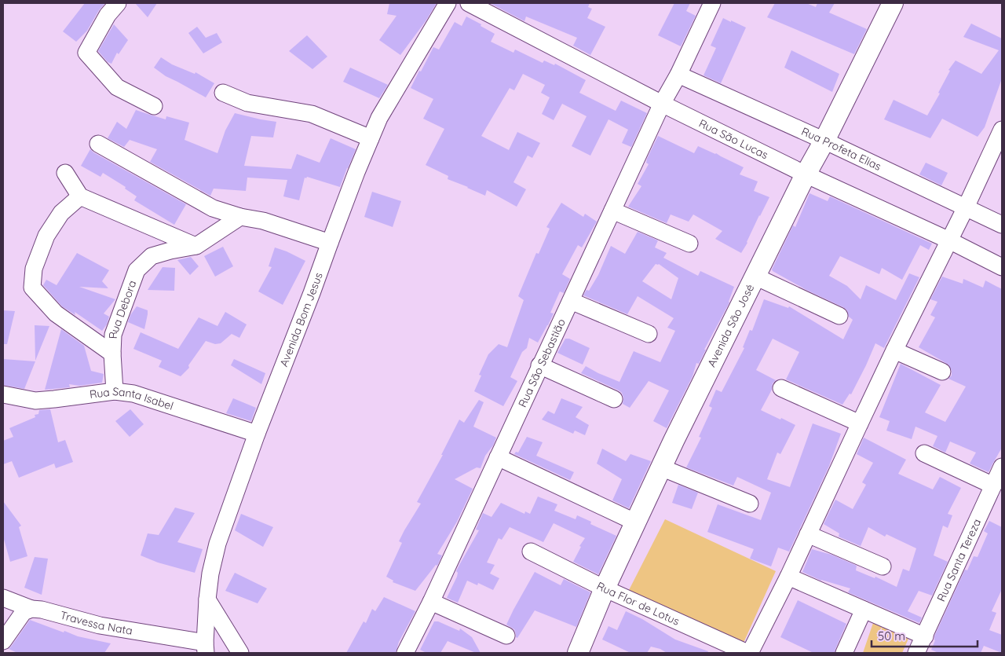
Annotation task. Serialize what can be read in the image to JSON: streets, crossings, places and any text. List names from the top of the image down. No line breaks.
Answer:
{"streets":{"street":["Rua São Lucas","Rua Profeta Elias","Rua Debora","Avenida Bom Jesus","Avenida São José","Rua São Sebastião","Rua Santa Isabel","Rua Santa Tereza","Rua Flor de Lotus","Travessa Nata"]},"crossings":[["Rua São Lucas","Avenida São José"],["Rua São Lucas","Rua São Sebastião"],["Rua Profeta Elias","Avenida São José"],["Rua Profeta Elias","Rua São Sebastião"],["Rua Debora","Rua Santa Isabel"],["Avenida Bom Jesus","Rua Santa Isabel"],["Avenida Bom Jesus","Travessa Nata"],["Avenida São José","Rua Flor de Lotus"]],"scale_bar":"50 m"}
